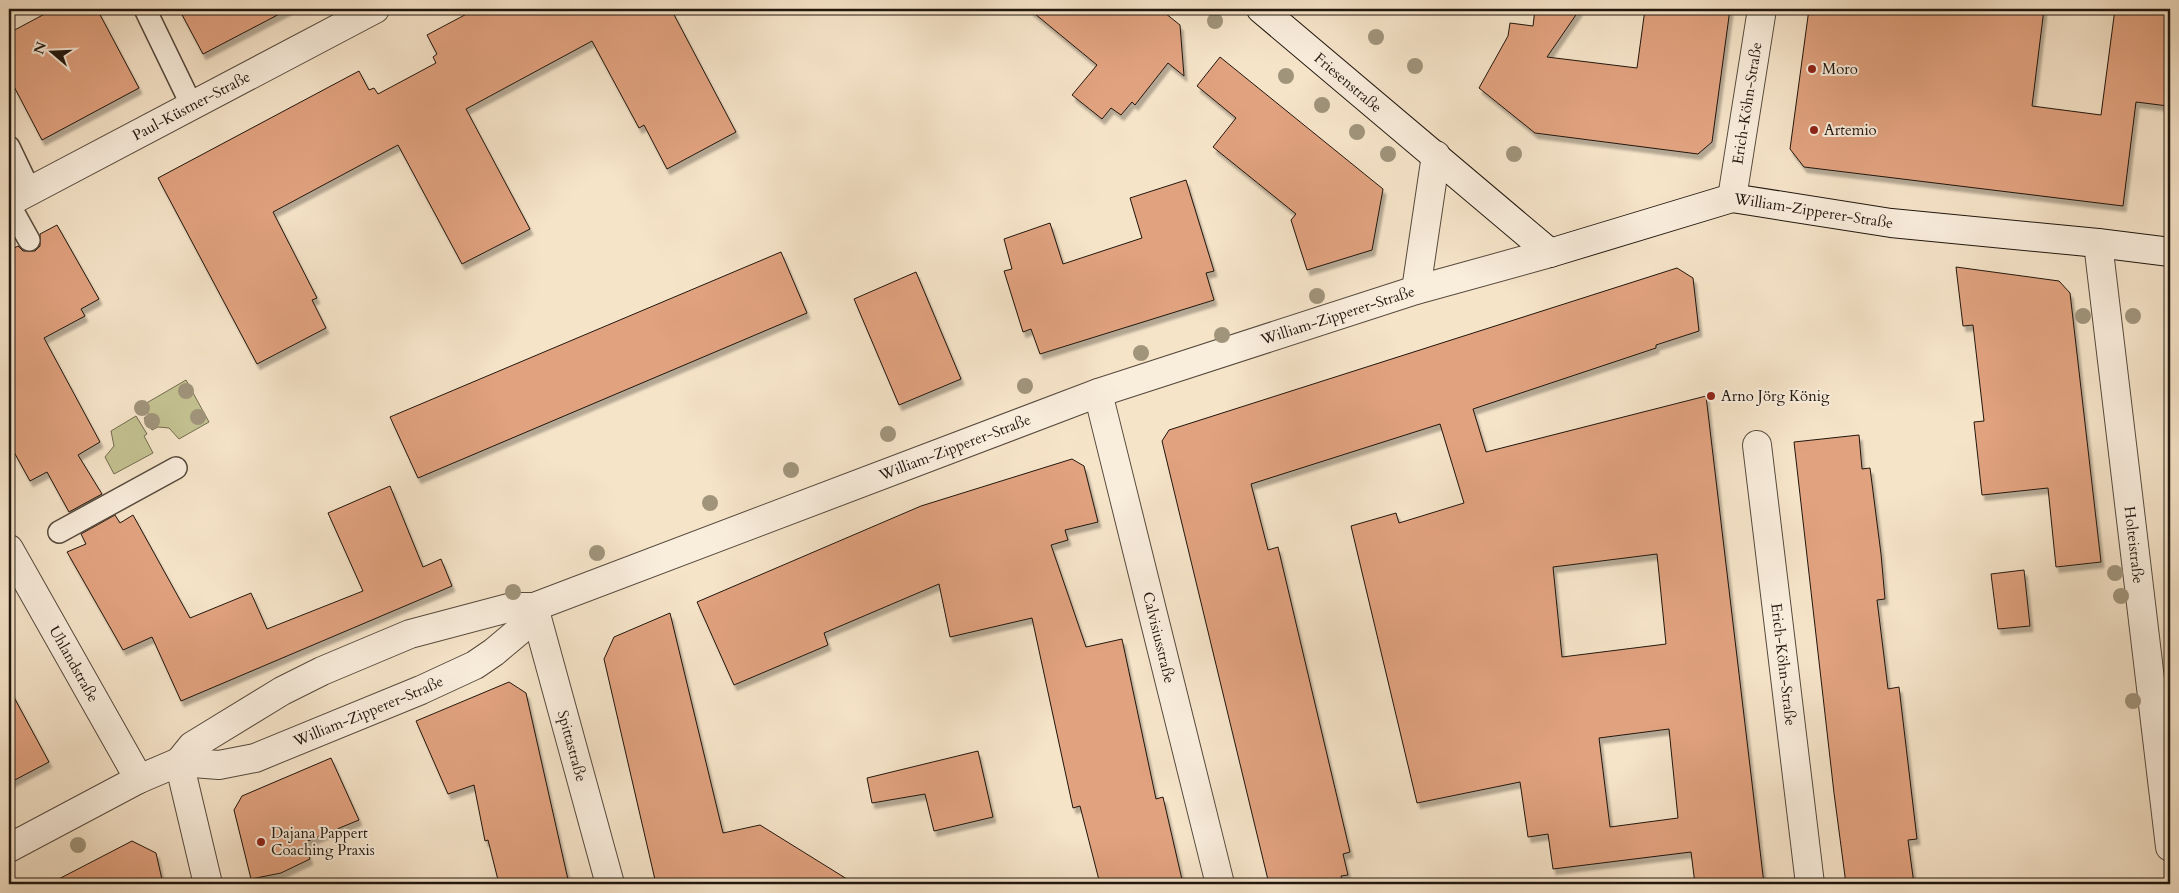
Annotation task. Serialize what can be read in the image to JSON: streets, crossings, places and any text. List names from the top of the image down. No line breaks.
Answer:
{"streets":{"street":["Friesenstraße","Erich-Köhn-Straße","Paul-Küstner-Straße","William-Zipperer-Straße","Holteistraße","Calvisiusstraße","Uhlandstraße","Spittastraße"]},"crossings":[["Friesenstraße","William-Zipperer-Straße"],["Erich-Köhn-Straße","William-Zipperer-Straße"],["William-Zipperer-Straße","Holteistraße"],["William-Zipperer-Straße","Calvisiusstraße"],["William-Zipperer-Straße","Uhlandstraße"],["William-Zipperer-Straße","Spittastraße"]],"places":["Moro","Artemio","Arno Jörg König","Dajana Pappert Coaching Praxis"],"north":"left"}
